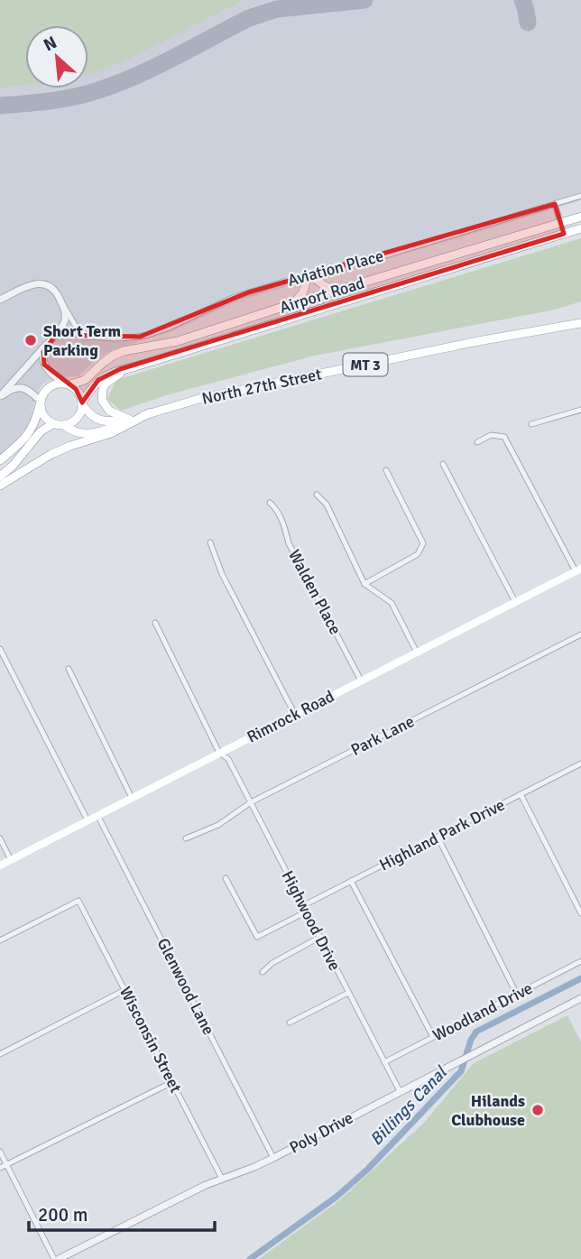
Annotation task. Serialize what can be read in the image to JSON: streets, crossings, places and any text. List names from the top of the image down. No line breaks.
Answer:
{"streets":{"main road":["Airport Road","MT 3","North 27th Street","Rimrock Road"],"street":["Aviation Place","Walden Place","Park Lane","Highland Park Drive","Highwood Drive","Glenwood Lane","Woodland Drive","Wisconsin Street","Poly Drive"]},"crossings":[["Airport Road","North 27th Street"],["MT 3","North 27th Street"],["Walden Place","Rimrock Road"],["Rimrock Road","Highwood Drive"],["Rimrock Road","Glenwood Lane"],["Park Lane","Highwood Drive"],["Highland Park Drive","Highwood Drive"],["Highwood Drive","Woodland Drive"],["Highwood Drive","Poly Drive"],["Glenwood Lane","Poly Drive"],["Wisconsin Street","Poly Drive"]],"water":["Billings Canal"],"places":["Short Term Parking","Hilands Clubhouse"],"scale_bar":"200 m","north":"top left"}
